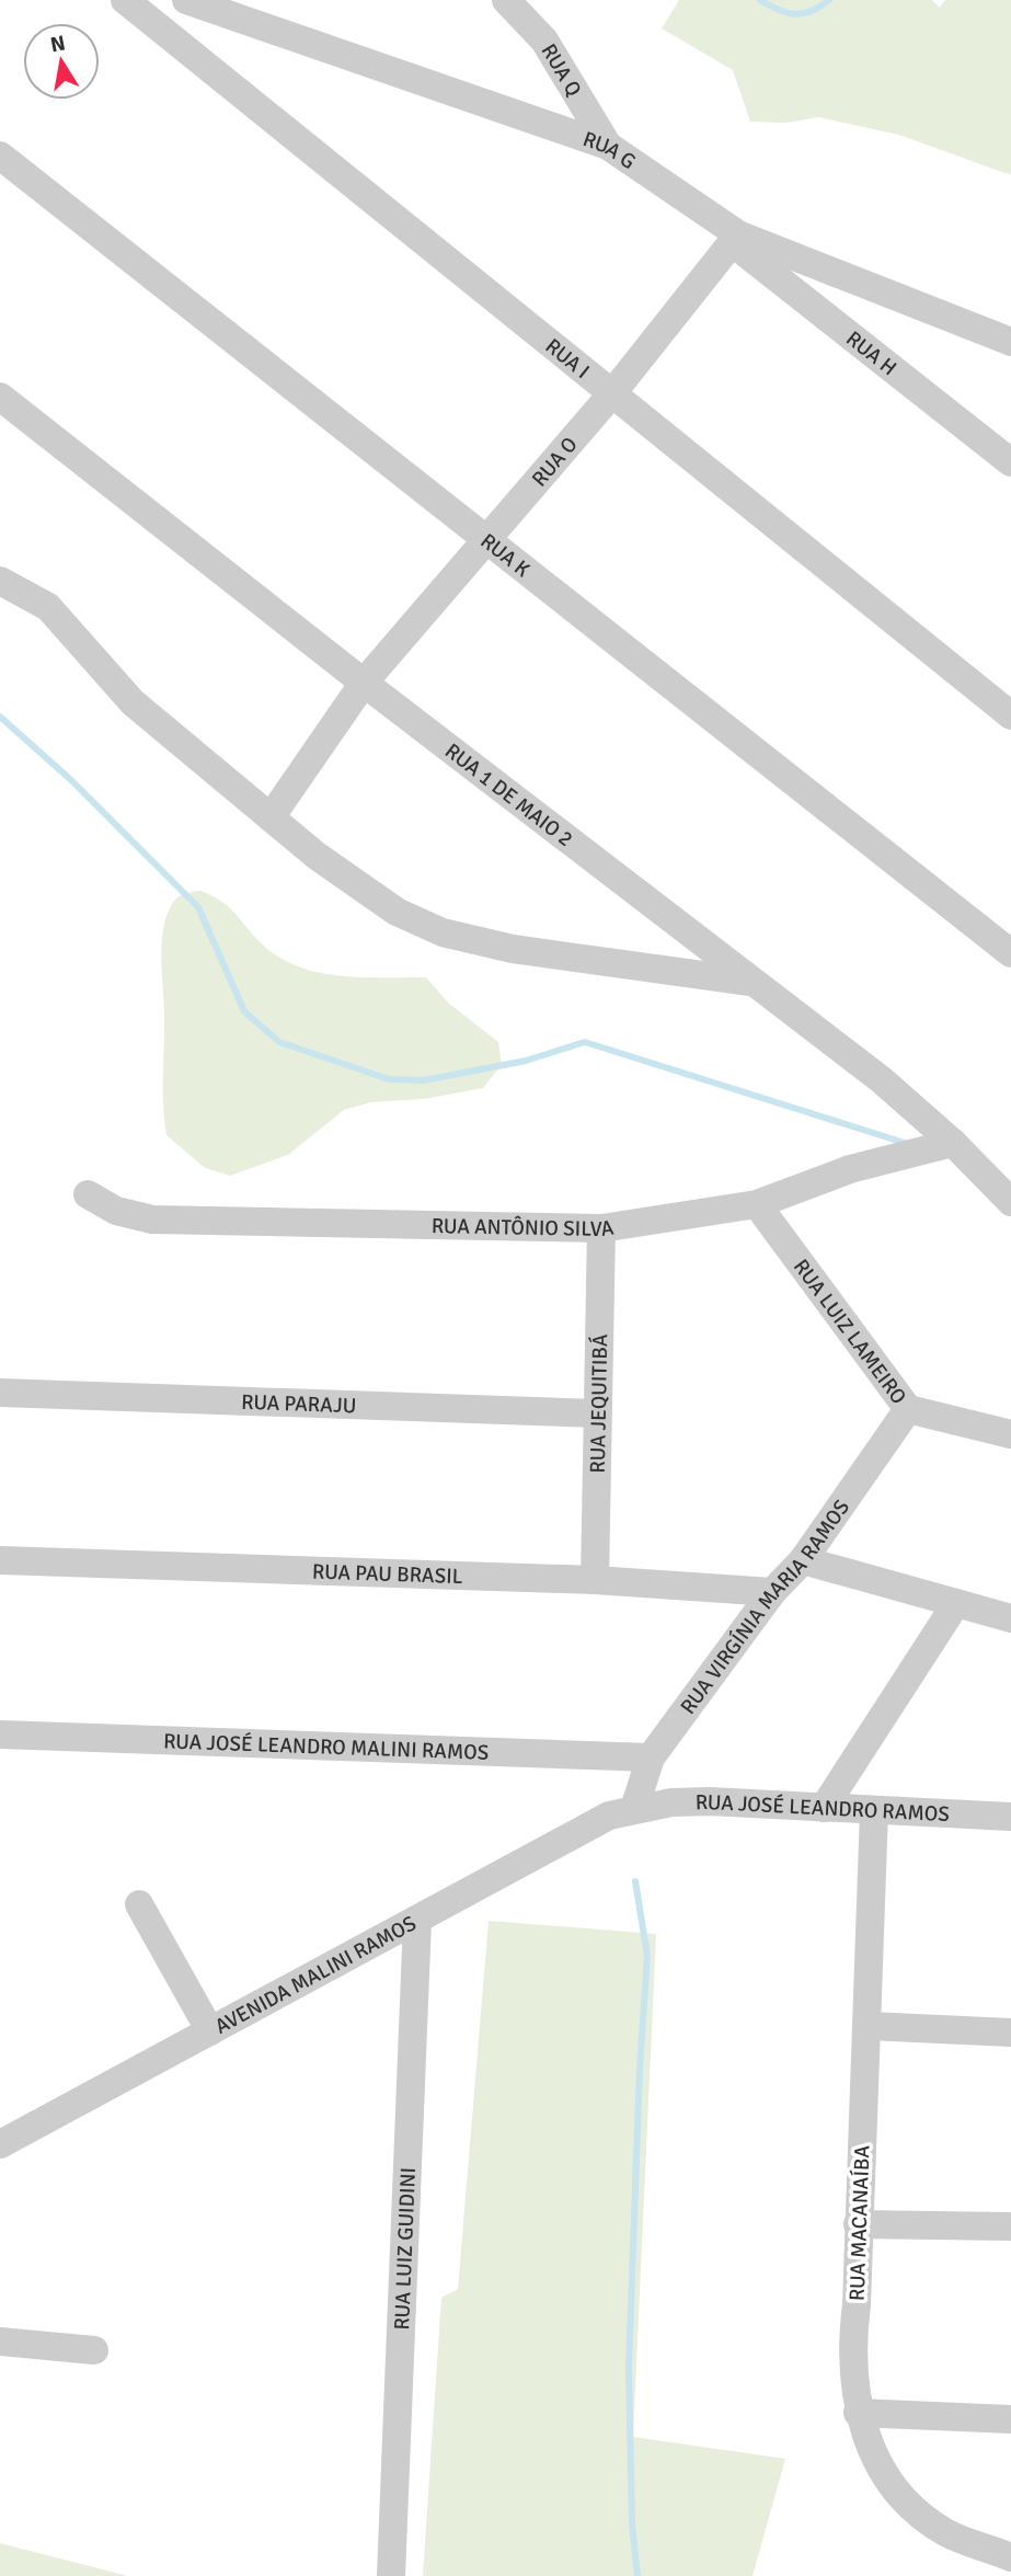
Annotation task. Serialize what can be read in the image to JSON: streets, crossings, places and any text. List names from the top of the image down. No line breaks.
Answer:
{"streets":{"street":["RUA Q","RUA G","RUA H","RUA I","RUA O","RUA K","RUA 1 DE MAIO 2","RUA ANTÔNIO SILVA","RUA LUIZ LAMEIRO","RUA PARAJU","RUA JEQUITIBÁ","RUA PAU BRASIL","RUA VIRGÍNIA MARIA RAMOS","RUA JOSÉ LEANDRO MALINI RAMOS","RUA JOSÉ LEANDRO RAMOS","AVENIDA MALINI RAMOS","RUA MACANAÍBA","RUA LUIZ GUIDINI"]},"crossings":[["RUA Q","RUA G"],["RUA G","RUA H"],["RUA G","RUA O"],["RUA H","RUA O"],["RUA I","RUA O"],["RUA O","RUA K"],["RUA O","RUA 1 DE MAIO 2"],["RUA 1 DE MAIO 2","RUA ANTÔNIO SILVA"],["RUA ANTÔNIO SILVA","RUA LUIZ LAMEIRO"],["RUA ANTÔNIO SILVA","RUA JEQUITIBÁ"],["RUA LUIZ LAMEIRO","RUA VIRGÍNIA MARIA RAMOS"],["RUA PARAJU","RUA JEQUITIBÁ"],["RUA JEQUITIBÁ","RUA PAU BRASIL"],["RUA PAU BRASIL","RUA VIRGÍNIA MARIA RAMOS"],["RUA VIRGÍNIA MARIA RAMOS","RUA JOSÉ LEANDRO MALINI RAMOS"],["RUA VIRGÍNIA MARIA RAMOS","RUA JOSÉ LEANDRO RAMOS"],["RUA VIRGÍNIA MARIA RAMOS","AVENIDA MALINI RAMOS"],["RUA JOSÉ LEANDRO RAMOS","AVENIDA MALINI RAMOS"],["RUA JOSÉ LEANDRO RAMOS","RUA MACANAÍBA"],["AVENIDA MALINI RAMOS","RUA LUIZ GUIDINI"]],"north":"top"}
